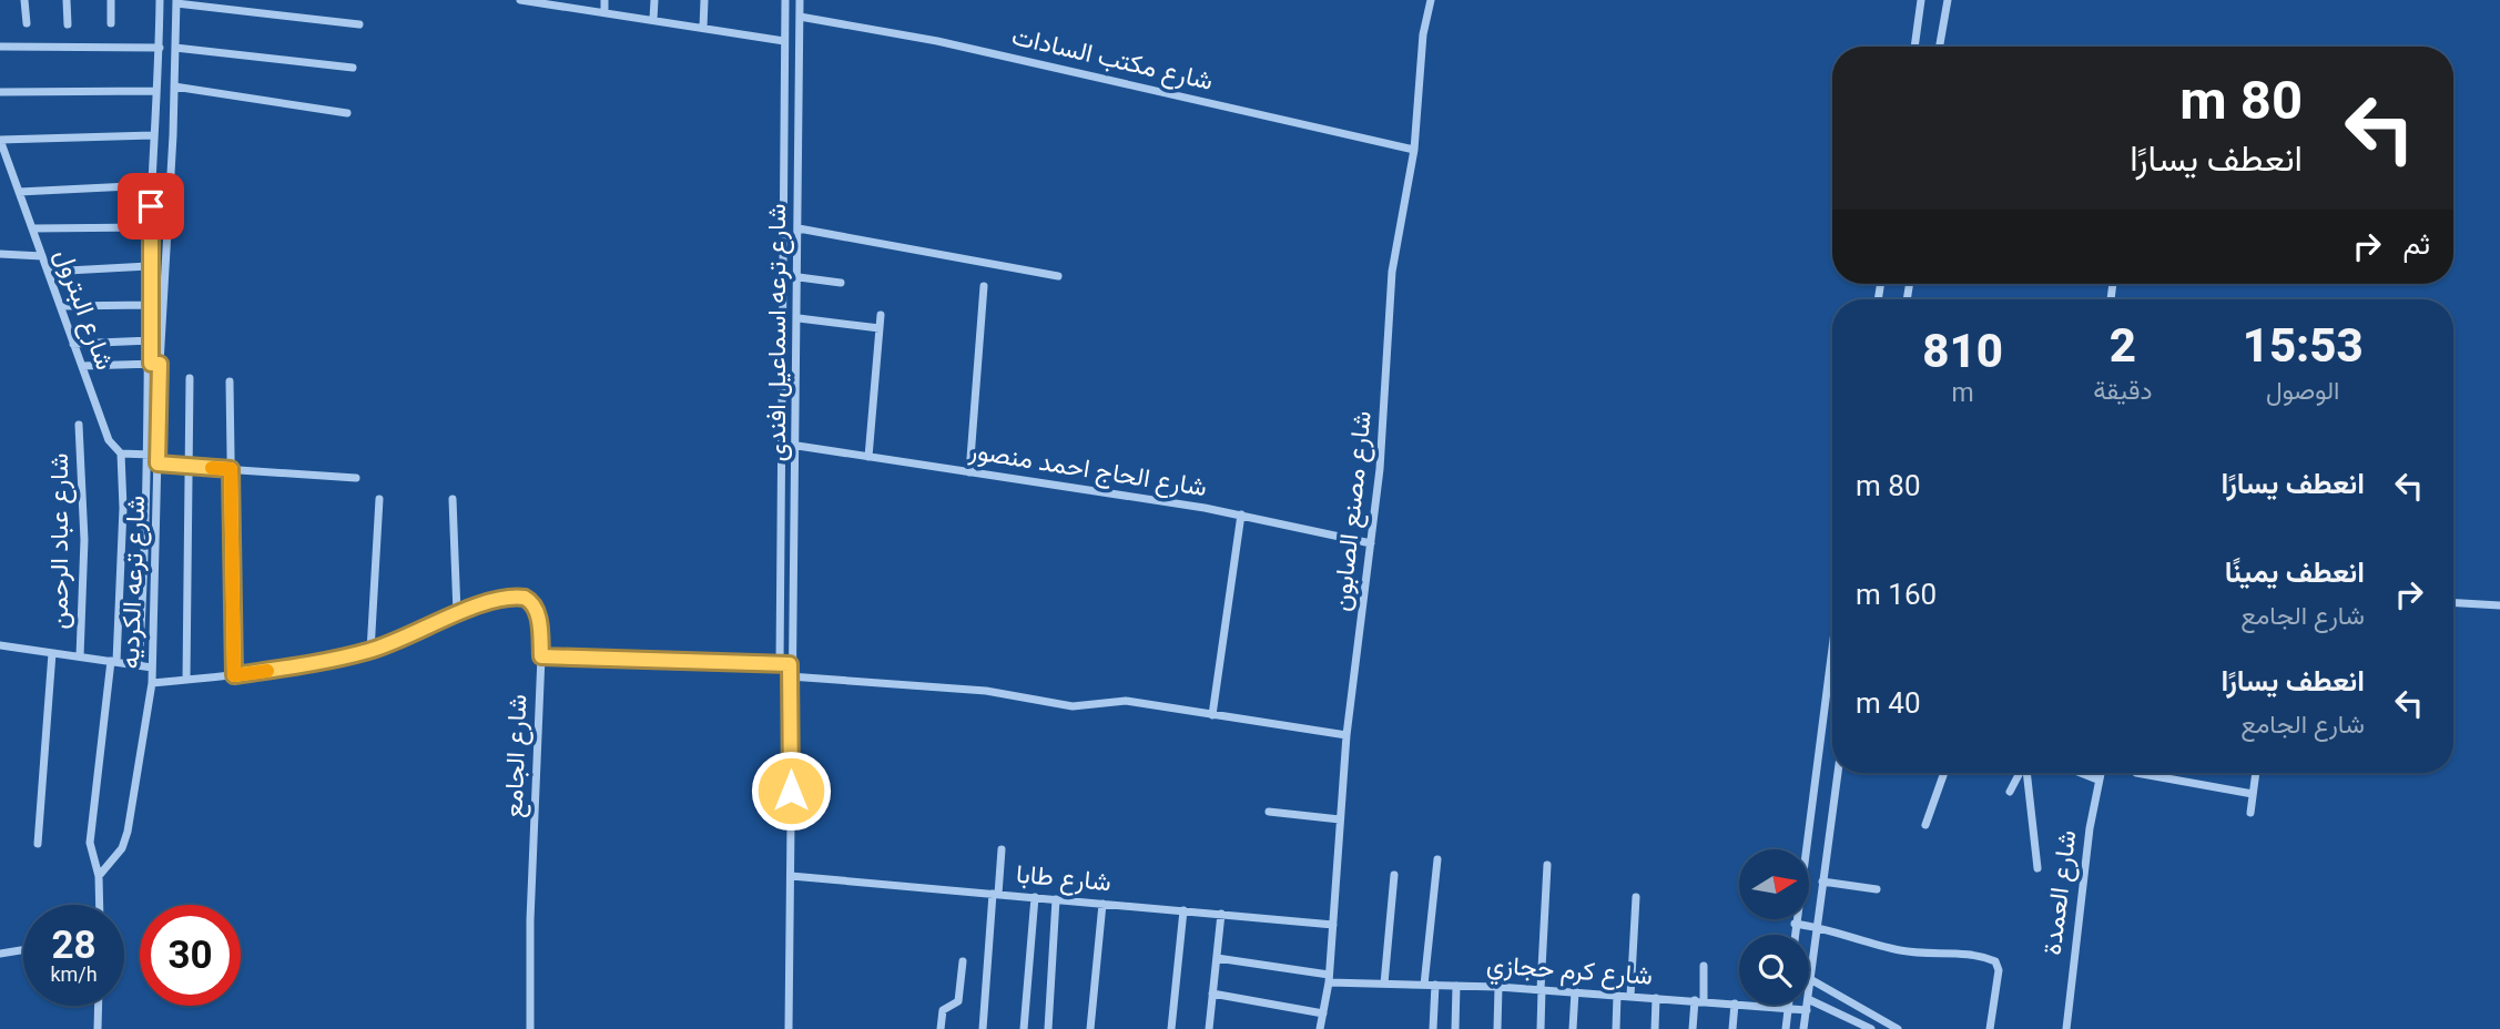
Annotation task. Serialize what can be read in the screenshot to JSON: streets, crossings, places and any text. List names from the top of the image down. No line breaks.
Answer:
{"streets":{"street":["شارع مكتب السادات","شارع البترول","شارع ترعه اسماعيل افندى","شارع الحاج احمد منصور","شارع مصنع الصابون","شارع عباد الرحمن","شارع ترعه الكرديه","شارع الجامع","شارع طابا","شارع العمدة","شارع كرم حجازي"]},"crossings":[["شارع مكتب السادات","شارع ترعه اسماعيل افندى"],["شارع مكتب السادات","شارع مصنع الصابون"],["شارع ترعه اسماعيل افندى","شارع الحاج احمد منصور"],["شارع ترعه اسماعيل افندى","شارع طابا"],["شارع الحاج احمد منصور","شارع مصنع الصابون"],["شارع مصنع الصابون","شارع طابا"],["شارع مصنع الصابون","شارع كرم حجازي"],["شارع ترعه الكرديه","شارع الجامع"]],"north":"right","page":{"turn":["80 m","انعطف يسارًا"],"then":"ثم","eta":["15:53","الوصول","2","دقيقة","810","m"],"list":[{"name":"انعطف يسارًا","value":"80 m"},{"name":"انعطف يمينًا","note":"شارع الجامع","value":"160 m"},{"name":"انعطف يسارًا","note":"شارع الجامع","value":"40 m"}],"speed":"28 km/h","limit":"30"}}
